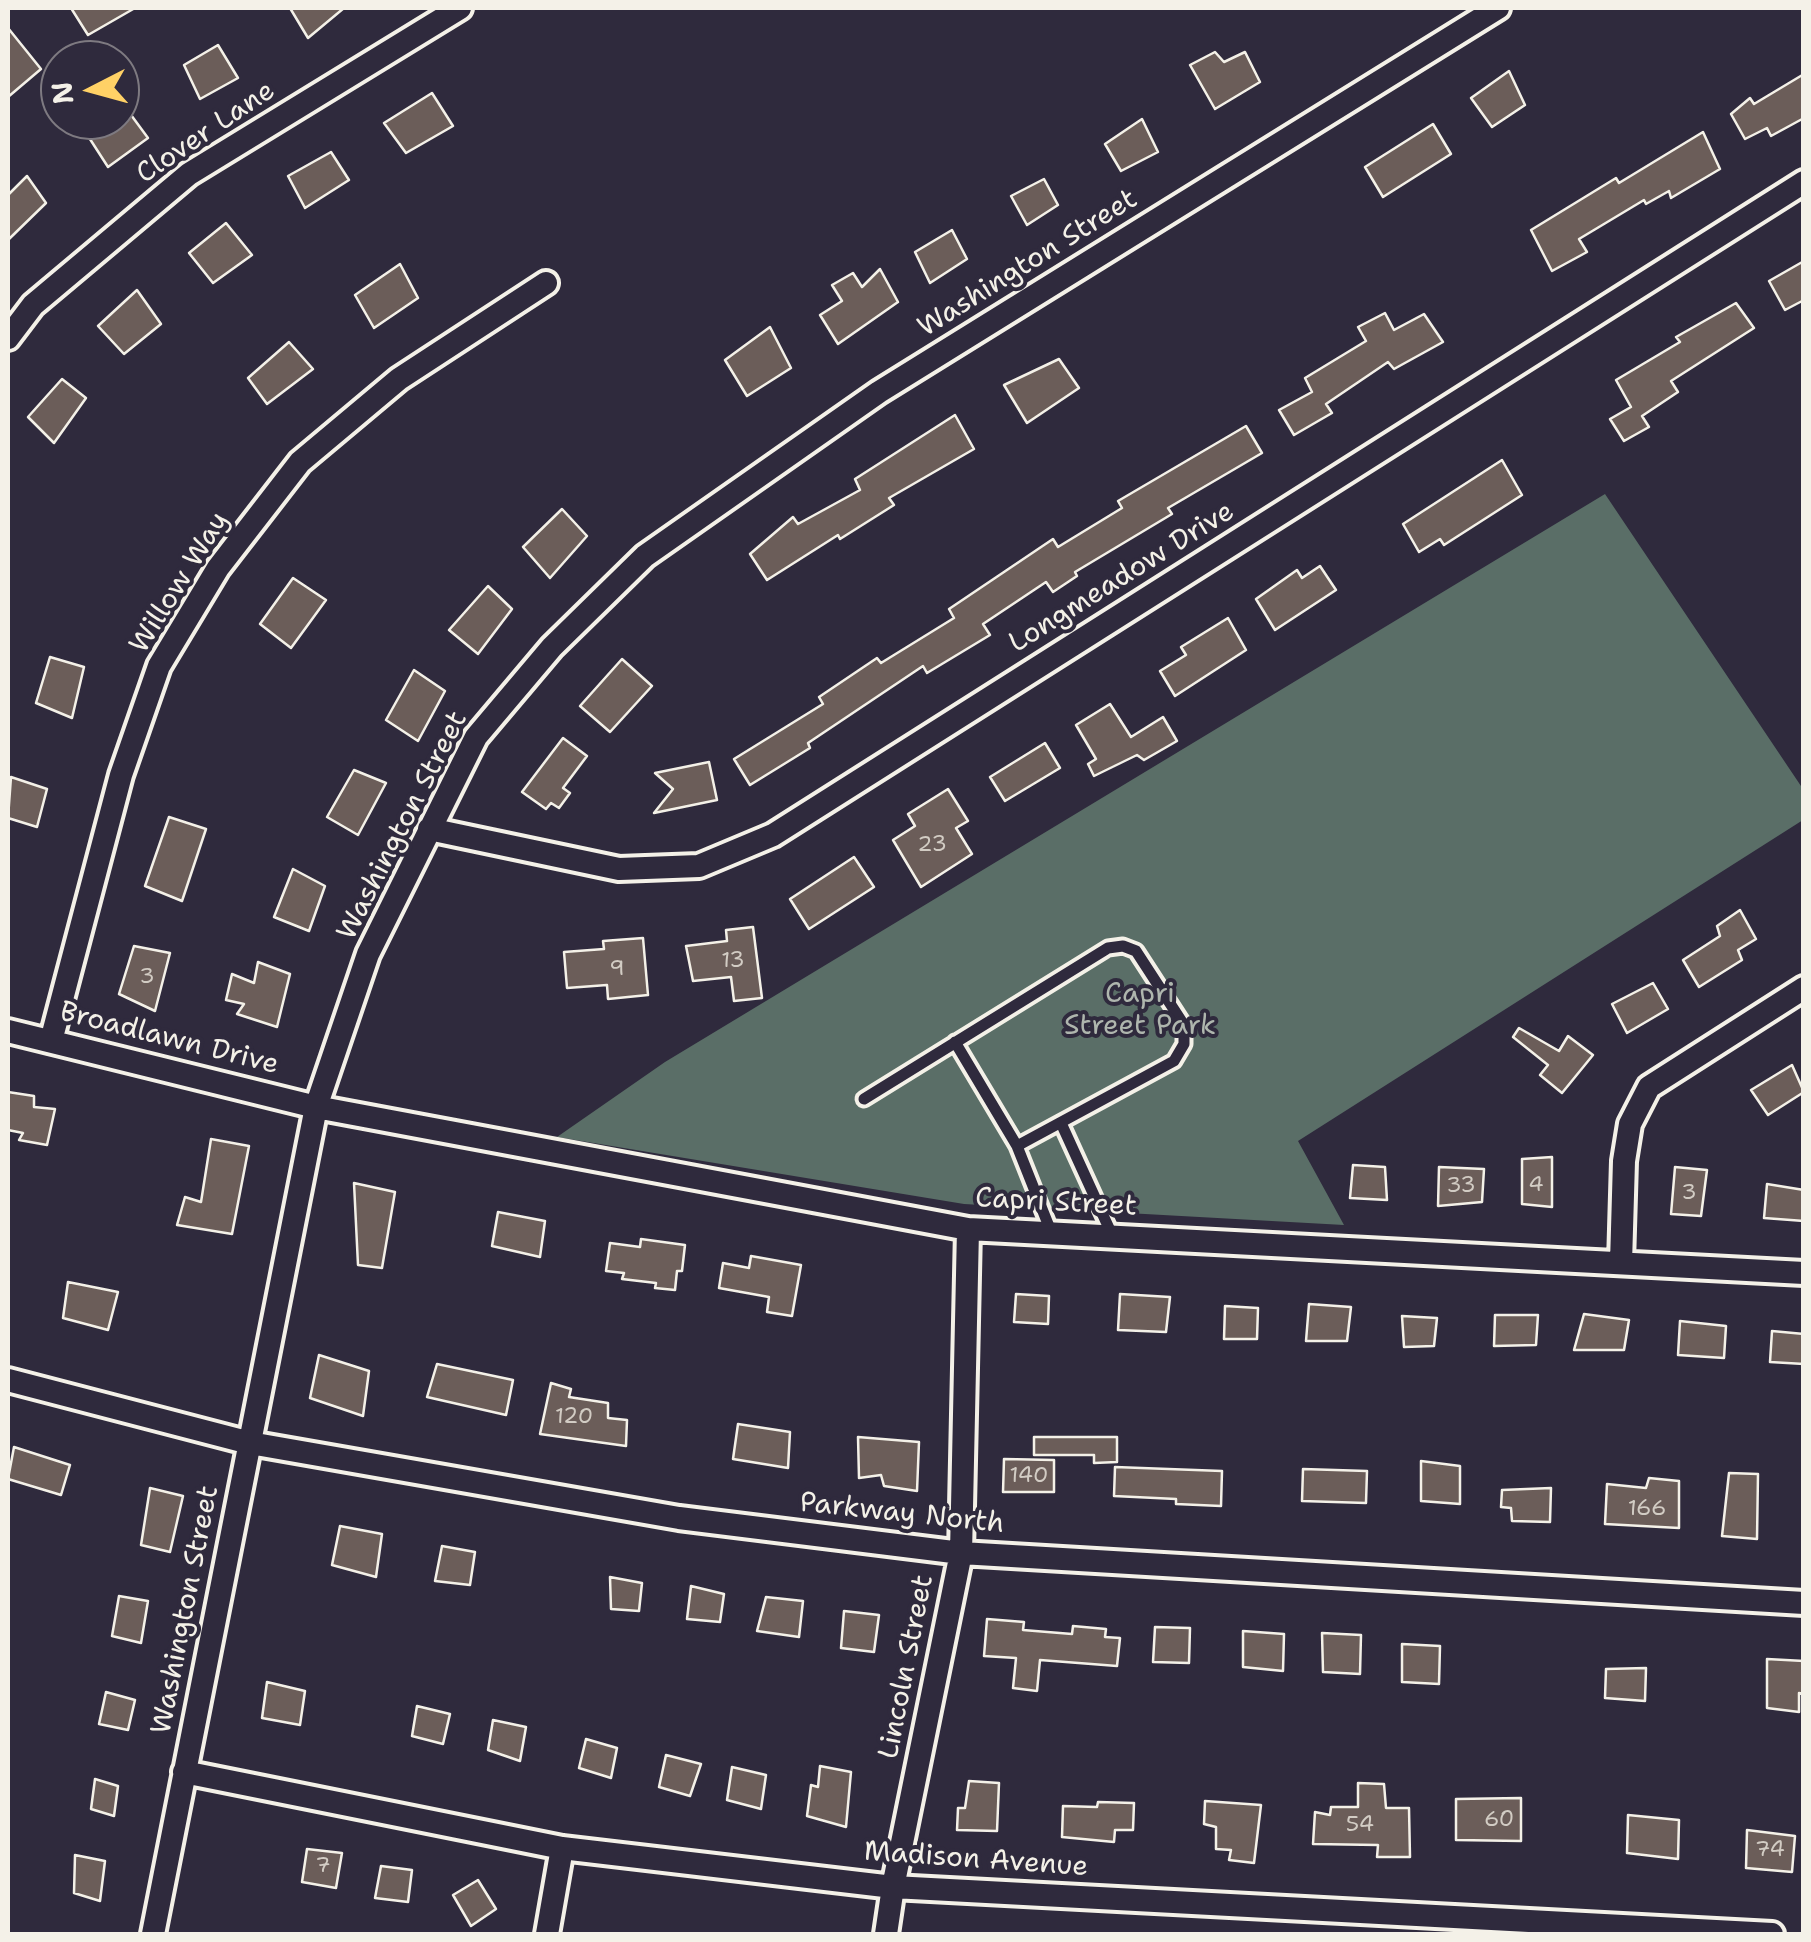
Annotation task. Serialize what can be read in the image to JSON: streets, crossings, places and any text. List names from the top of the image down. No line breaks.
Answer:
{"streets":{"street":["Clover Lane","Washington Street","Longmeadow Drive","Willow Way","Broadlawn Drive","Capri Street","Parkway North","Lincoln Street","Madison Avenue"]},"crossings":[["Washington Street","Longmeadow Drive"],["Washington Street","Broadlawn Drive"],["Washington Street","Capri Street"],["Washington Street","Parkway North"],["Washington Street","Madison Avenue"],["Willow Way","Broadlawn Drive"],["Broadlawn Drive","Capri Street"],["Capri Street","Lincoln Street"],["Parkway North","Lincoln Street"],["Lincoln Street","Madison Avenue"]],"parks":["Capri Street Park"],"house_numbers":["23","13","9","3","4","33","3","120","140","166","60","54","74","7"],"north":"left"}
